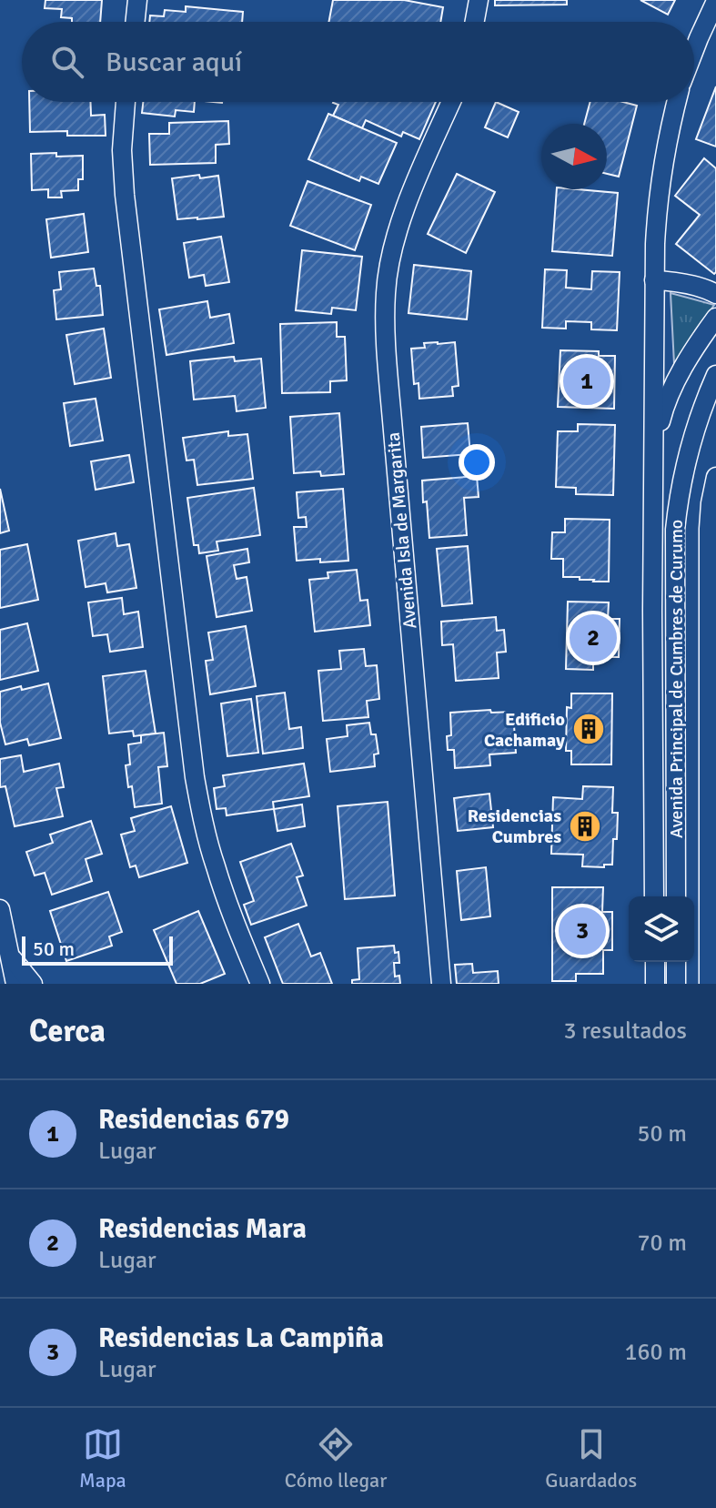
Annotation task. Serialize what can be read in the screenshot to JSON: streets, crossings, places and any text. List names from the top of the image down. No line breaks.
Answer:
{"streets":{"street":["Avenida Isla de Margarita","Avenida Principal de Cumbres de Curumo"]},"places":{"building":["Edificio Cachamay","Residencias Cumbres"]},"scale_bar":"50 m","north":"right","page":{"search":"Buscar aquí","pins":["1","2","3"],"scale":"50 m","heading":["Cerca","3 resultados"],"list":[{"mark":"1","name":"Residencias 679","note":"Lugar","value":"50 m"},{"mark":"2","name":"Residencias Mara","note":"Lugar","value":"70 m"},{"mark":"3","name":"Residencias La Campiña","note":"Lugar","value":"160 m"}],"nav":["Mapa","Cómo llegar","Guardados"]}}
